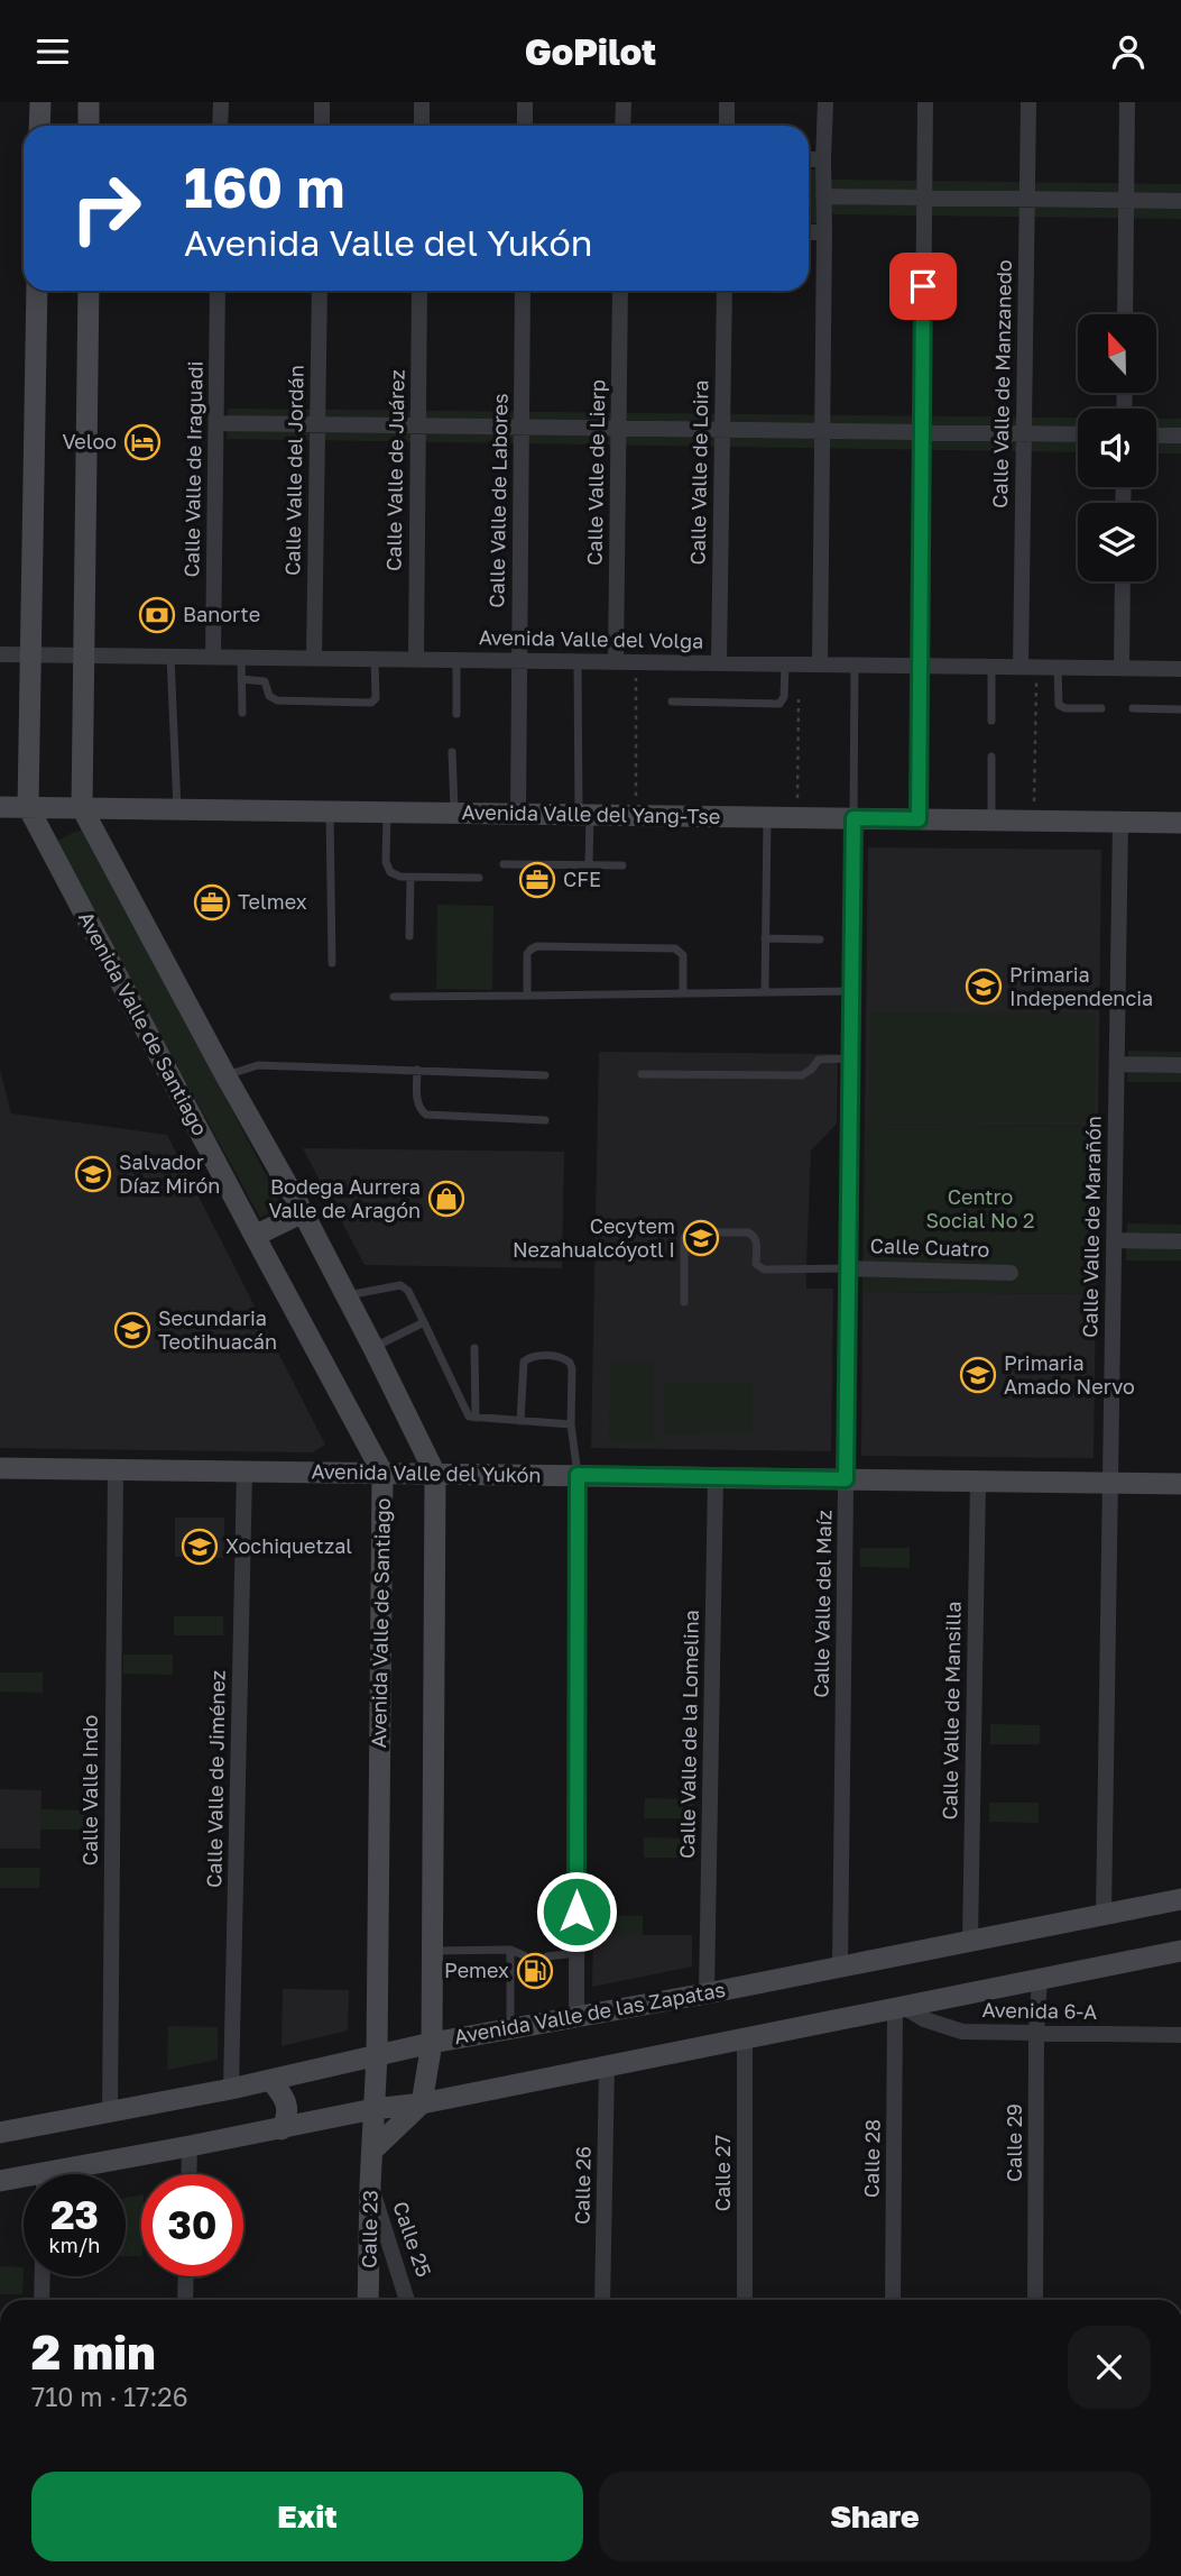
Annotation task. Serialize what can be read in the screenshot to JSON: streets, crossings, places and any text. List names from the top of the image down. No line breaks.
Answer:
{"streets":{"street":["Calle Valle de Manzanedo","Calle Valle de Iraguadi","Calle Valle del Jordán","Calle Valle de Juárez","Calle Valle de Lierp","Calle Valle de Loira","Calle Valle de Labores","Avenida Valle del Volga","Avenida Valle del Yang-Tse","Avenida Valle de Santiago","Calle Valle de Marañón","Calle Cuatro","Avenida Valle del Yukón","Calle Valle del Maíz","Calle Valle de Mansilla","Calle Valle de la Lomelina","Calle Valle de Jiménez","Calle Valle Indo","Avenida 6-A","Avenida Valle de las Zapatas","Calle 29","Calle 28","Calle 27","Calle 26","Calle 23","Calle 25"]},"crossings":[["Calle Valle de Manzanedo","Avenida Valle del Volga"],["Calle Valle de Iraguadi","Avenida Valle del Volga"],["Calle Valle del Jordán","Avenida Valle del Volga"],["Calle Valle de Juárez","Avenida Valle del Volga"],["Calle Valle de Lierp","Avenida Valle del Volga"],["Calle Valle de Loira","Avenida Valle del Volga"],["Calle Valle de Labores","Avenida Valle del Volga"],["Calle Valle de Labores","Avenida Valle del Yang-Tse"],["Avenida Valle del Volga","Avenida Valle de Santiago"],["Avenida Valle del Yang-Tse","Avenida Valle de Santiago"],["Avenida Valle del Yang-Tse","Calle Valle de Marañón"],["Avenida Valle del Yang-Tse","Calle Valle del Maíz"],["Avenida Valle de Santiago","Avenida Valle del Yukón"],["Avenida Valle de Santiago","Avenida Valle de las Zapatas"],["Avenida Valle de Santiago","Calle 23"],["Calle Valle de Marañón","Avenida Valle del Yukón"],["Calle Valle de Marañón","Avenida Valle de las Zapatas"],["Calle Cuatro","Calle Valle del Maíz"],["Avenida Valle del Yukón","Calle Valle del Maíz"],["Avenida Valle del Yukón","Calle Valle de Mansilla"],["Avenida Valle del Yukón","Calle Valle de la Lomelina"],["Avenida Valle del Yukón","Calle Valle de Jiménez"],["Avenida Valle del Yukón","Calle Valle Indo"],["Calle Valle del Maíz","Avenida Valle de las Zapatas"],["Calle Valle de Mansilla","Avenida Valle de las Zapatas"],["Calle Valle de la Lomelina","Avenida Valle de las Zapatas"],["Calle Valle de Jiménez","Avenida Valle de las Zapatas"],["Calle Valle Indo","Avenida Valle de las Zapatas"],["Avenida 6-A","Calle 29"],["Avenida 6-A","Calle 28"],["Calle 23","Calle 25"]],"parks":["Centro Social No 2"],"places":{"hotel":["Veloo"],"bank":["Banorte"],"office":["CFE","Telmex"],"school or university":["Primaria Independencia","Salvador Díaz Mirón","Cecytem Nezahualcóyotl I","Secundaria Teotihuacán","Primaria Amado Nervo","Xochiquetzal"],"shop":["Bodega Aurrera Valle de Aragón"],"fuel station":["Pemex"]},"north":"top","page":{"header":"GoPilot","turn":["160 m","Avenida Valle del Yukón"],"speed":"23 km/h","limit":"30","heading":["2 min","710 m · 17:26"],"buttons":["Exit","Share"]}}
